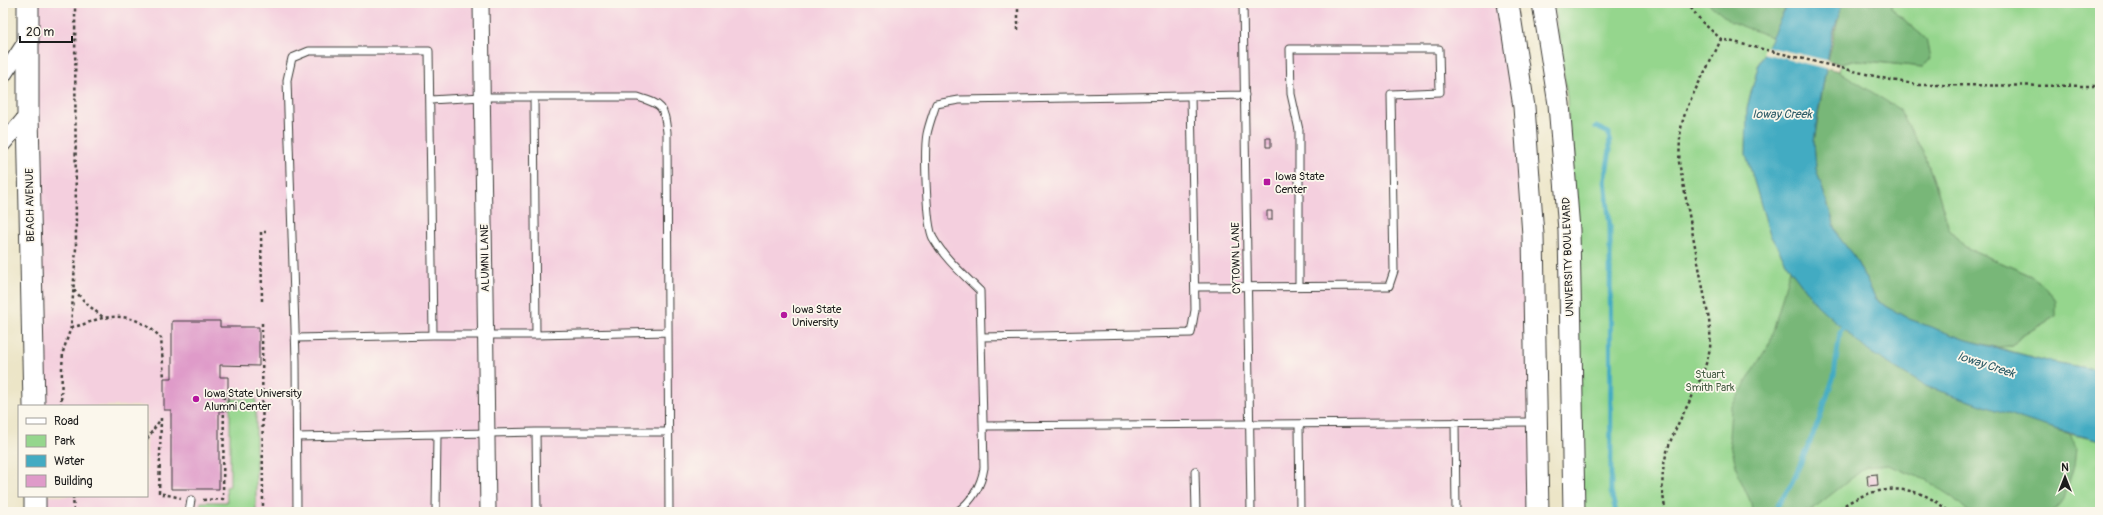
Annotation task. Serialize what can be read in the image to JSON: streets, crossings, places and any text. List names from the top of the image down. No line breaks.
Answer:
{"streets":{"main road":["BEACH AVENUE","UNIVERSITY BOULEVARD"],"street":["ALUMNI LANE"],"lane":["CYTOWN LANE"]},"water":["Ioway Creek"],"parks":["Stuart Smith Park"],"places":{"transit":["Iowa State Center"],"other":["Iowa State University","Iowa State University Alumni Center"]},"legend":["Road","Park","Water","Building"],"scale_bar":"20 m","north":"top"}
